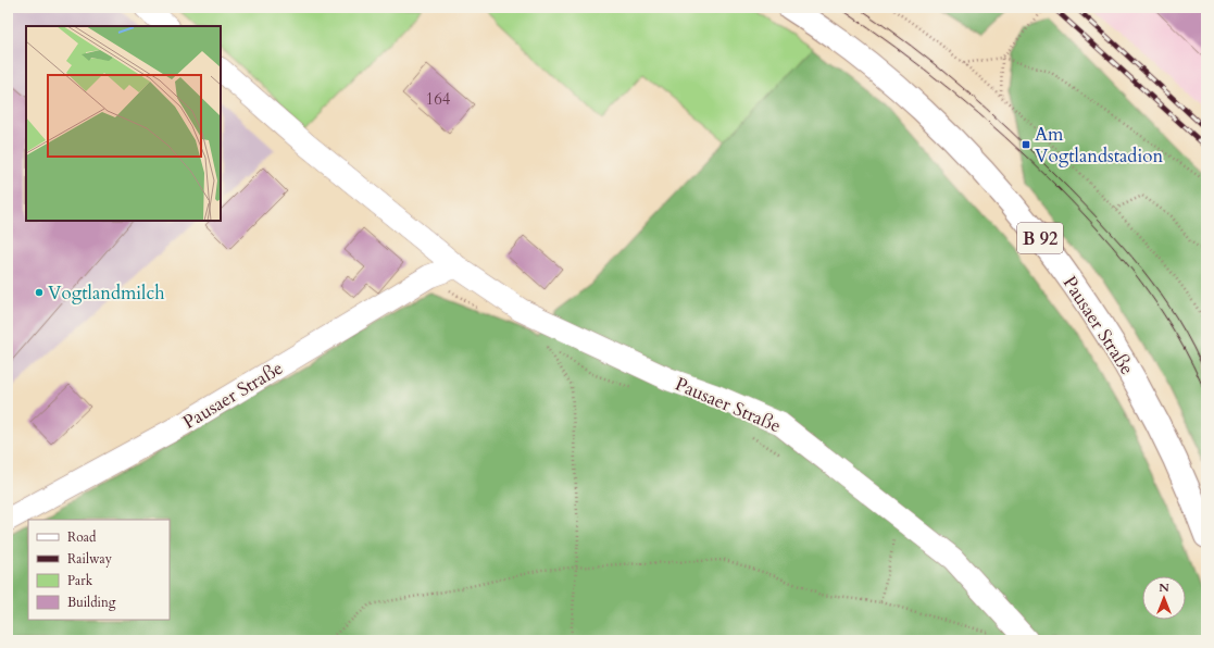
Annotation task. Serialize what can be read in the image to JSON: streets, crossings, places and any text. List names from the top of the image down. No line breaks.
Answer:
{"streets":{"main road":["B 92","Pausaer Straße"]},"places":{"transit":["Am Vogtlandstadion"],"other":["Vogtlandmilch"]},"house_numbers":["164"],"legend":["Road","Railway","Park","Building"],"north":"top"}
